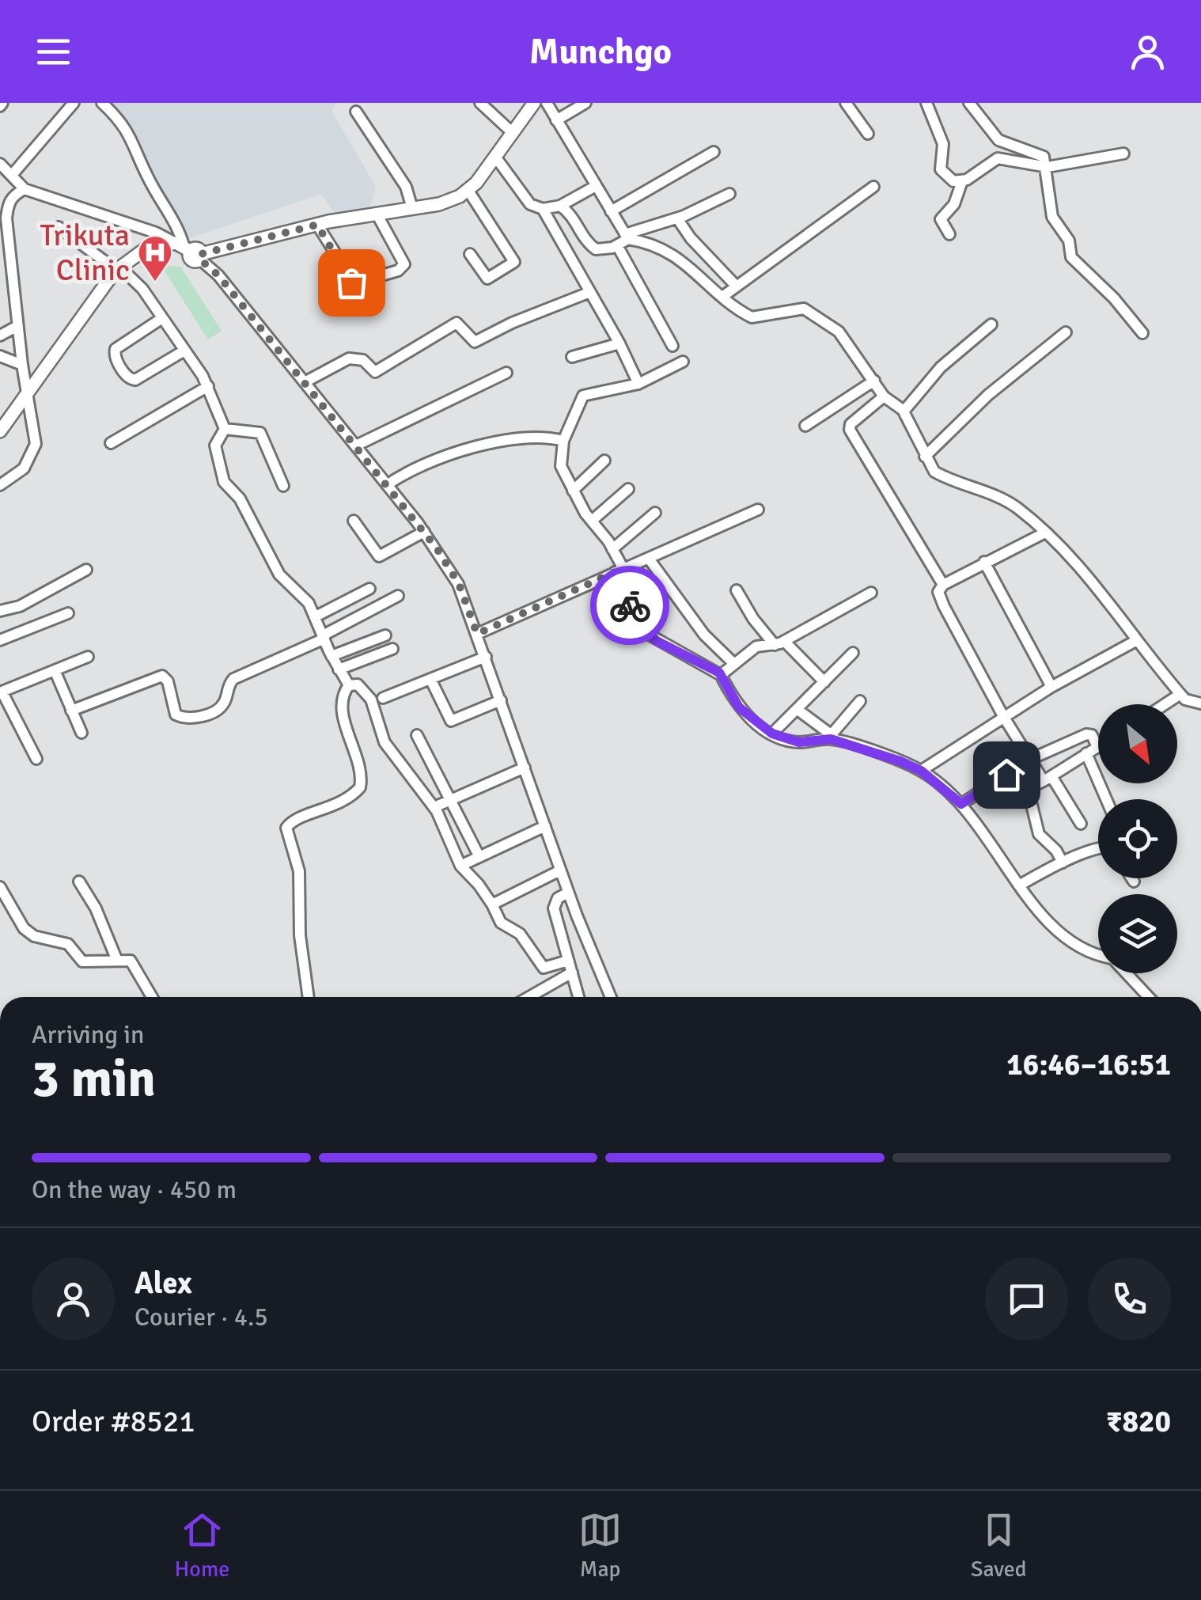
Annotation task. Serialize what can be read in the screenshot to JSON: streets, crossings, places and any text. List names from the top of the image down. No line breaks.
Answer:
{"places":{"hospital":["Trikuta Clinic"]},"north":"bottom right","page":{"header":"Munchgo","heading":["3 min","Arriving in","16:46–16:51"],"panel":["Alex","Courier · 4.5","Order #8521","₹820"],"bar":"On the way · 450 m","tabs":["Home","Map","Saved"]}}
